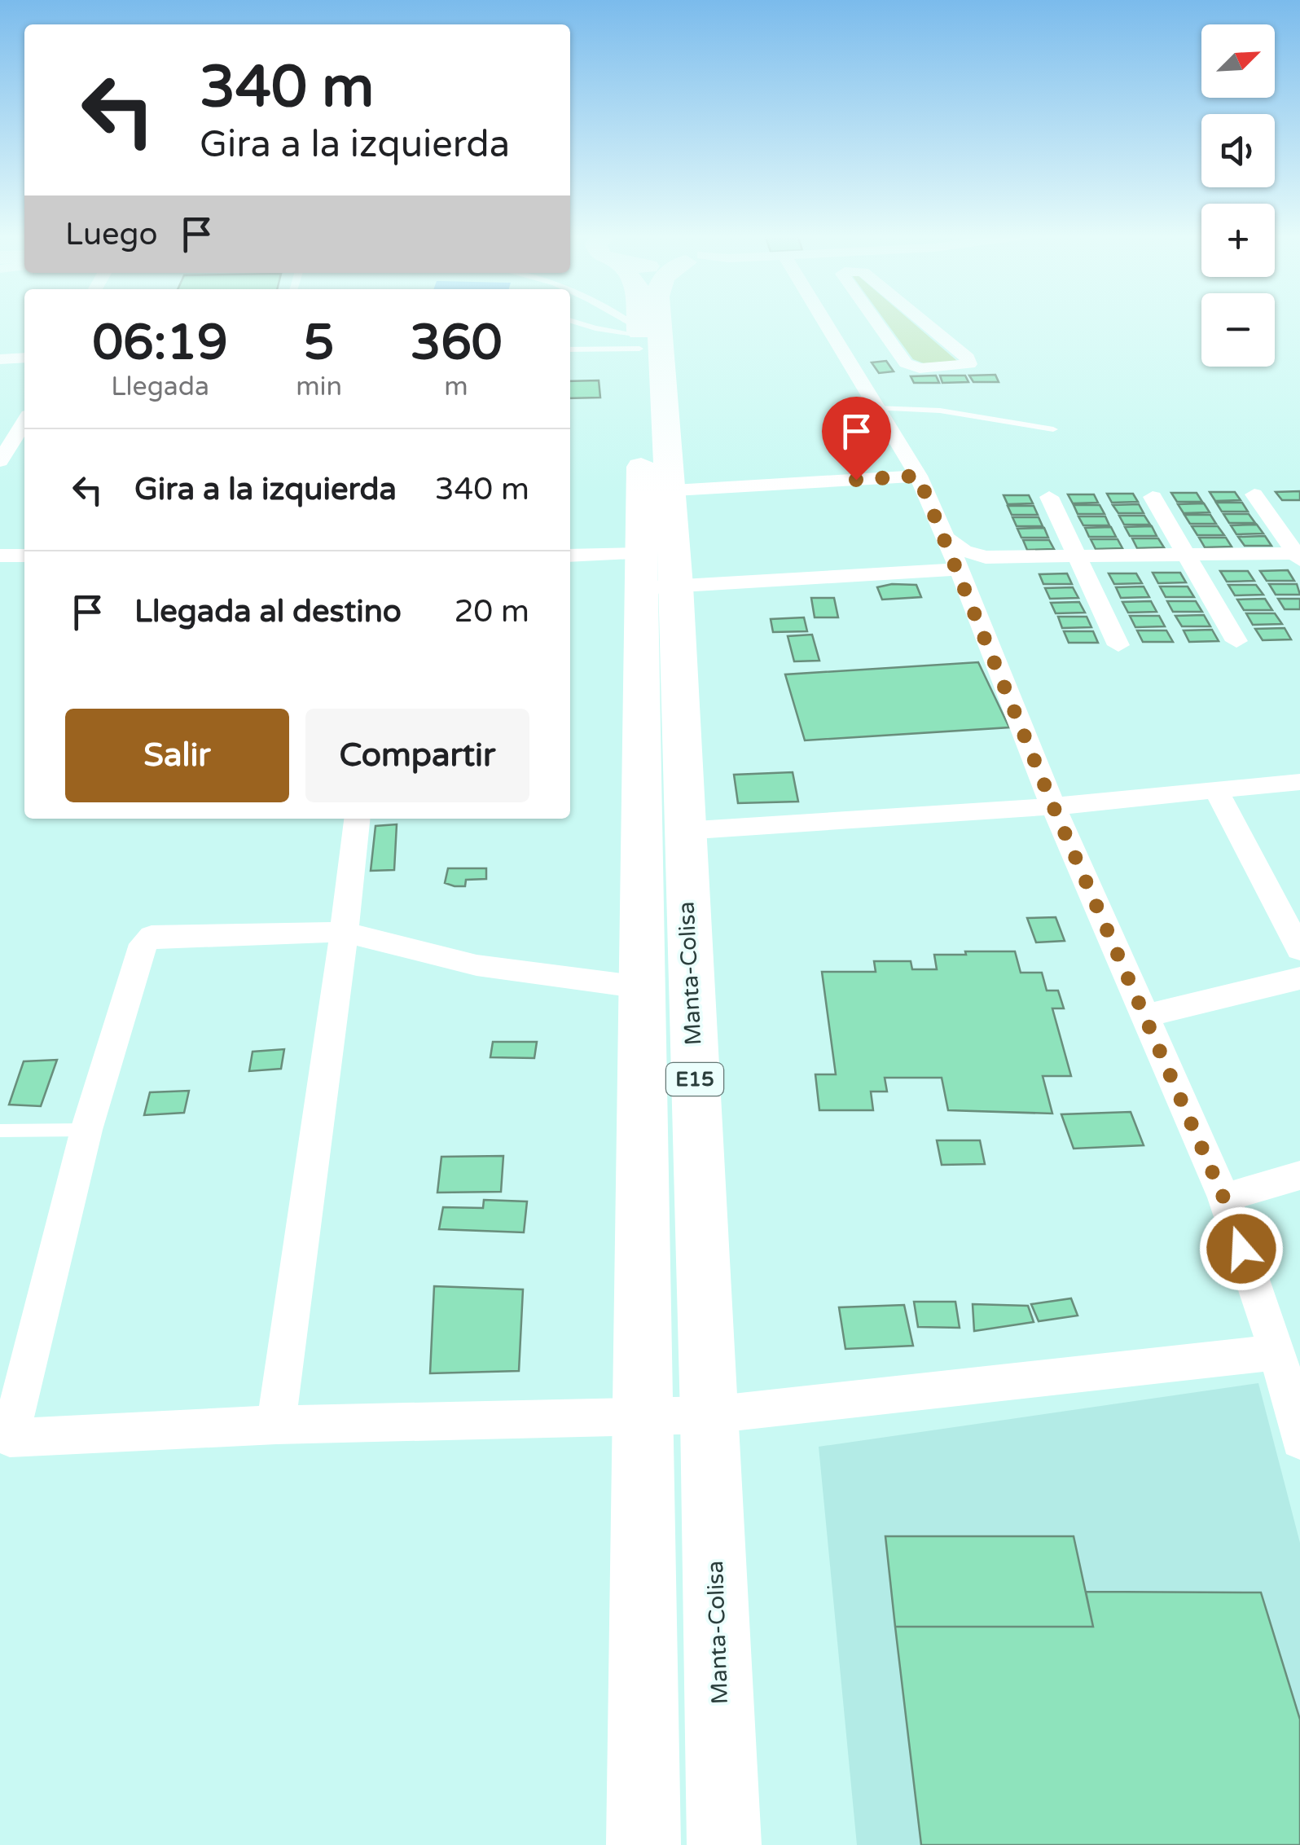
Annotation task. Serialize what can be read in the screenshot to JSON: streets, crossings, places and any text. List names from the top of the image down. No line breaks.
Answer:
{"streets":{"highway":["Manta-Colisa","E15"]},"north":"top right","page":{"map_buttons":["+","−"],"turn":["340 m","Gira a la izquierda"],"then":"Luego","eta":["06:19","Llegada","5","min","360","m"],"list":[{"name":"Gira a la izquierda","value":"340 m"},{"name":"Llegada al destino","value":"20 m"}],"buttons":["Salir","Compartir"]}}
